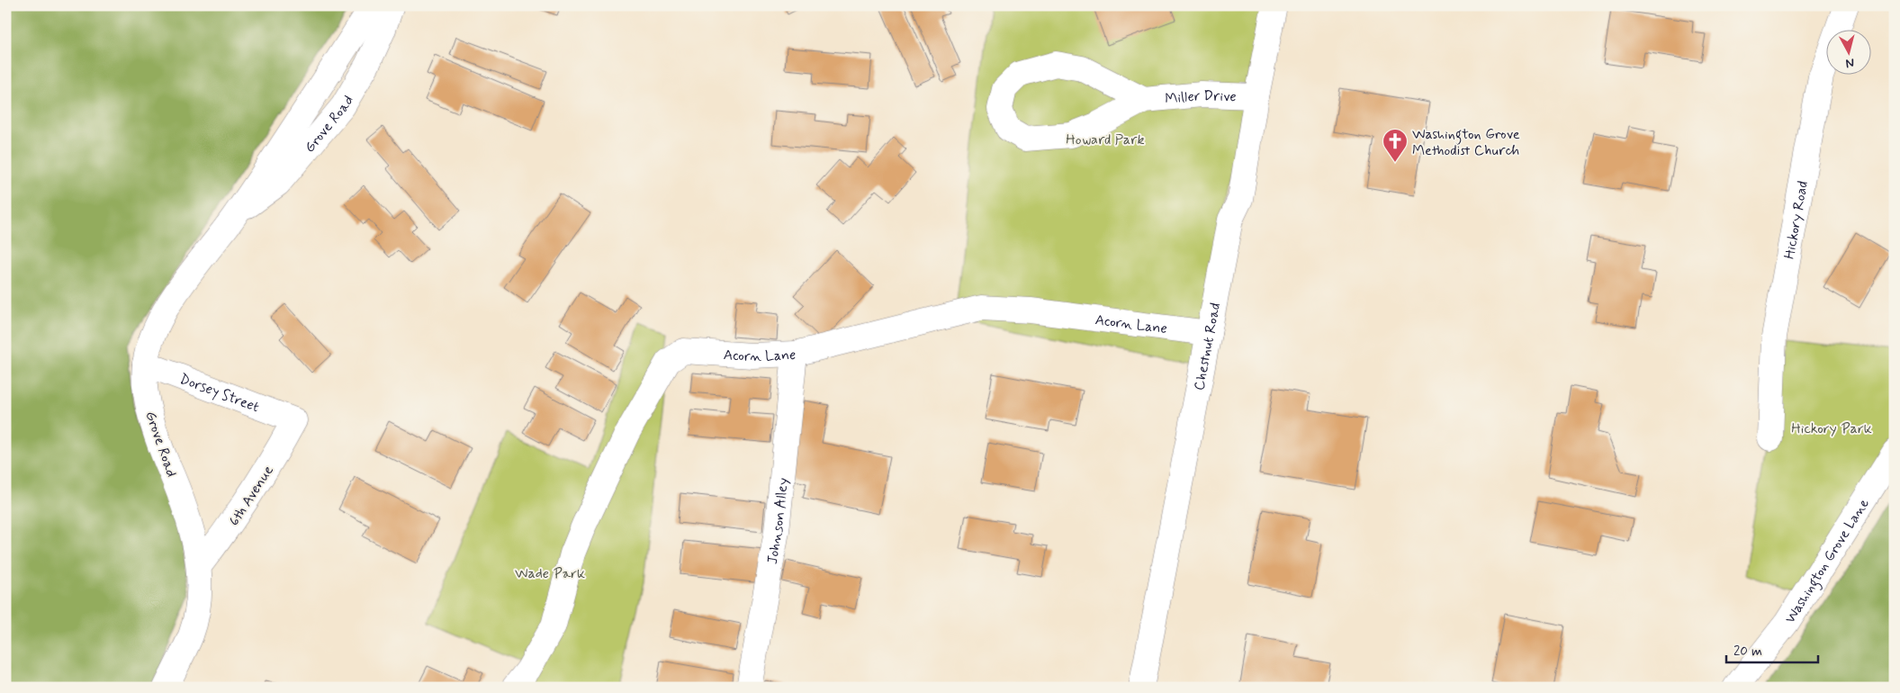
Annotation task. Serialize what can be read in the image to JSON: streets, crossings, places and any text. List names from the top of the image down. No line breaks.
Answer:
{"streets":{"street":["Miller Drive","Grove Road","Hickory Road","Acorn Lane","Chestnut Road","Dorsey Street","6th Avenue","Johnson Alley","Washington Grove Lane"]},"crossings":[["Miller Drive","Chestnut Road"],["Grove Road","Dorsey Street"],["Grove Road","6th Avenue"],["Acorn Lane","Chestnut Road"],["Acorn Lane","Johnson Alley"],["Dorsey Street","6th Avenue"]],"parks":["Howard Park","Hickory Park","Wade Park"],"places":{"church":["Washington Grove Methodist Church"]},"scale_bar":"20 m","north":"bottom"}
